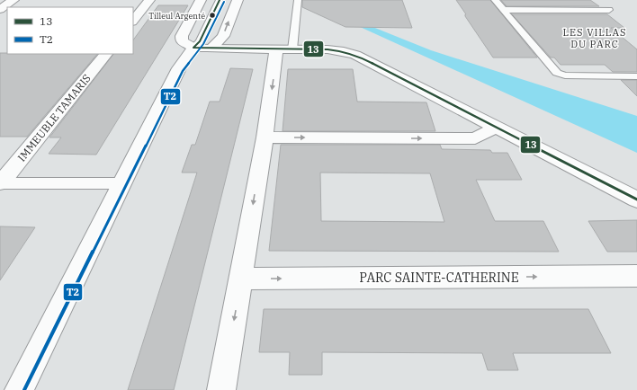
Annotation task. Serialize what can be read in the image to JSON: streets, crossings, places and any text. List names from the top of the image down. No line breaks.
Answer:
{"streets":{"street":["IMMEUBLE TAMARIS","PARC SAINTE-CATHERINE"]},"districts":["LES VILLAS DU PARC"],"places":["Tilleul Argenté"],"lines":["transit line 13","transit line T2"],"legend":["13","T2"]}
